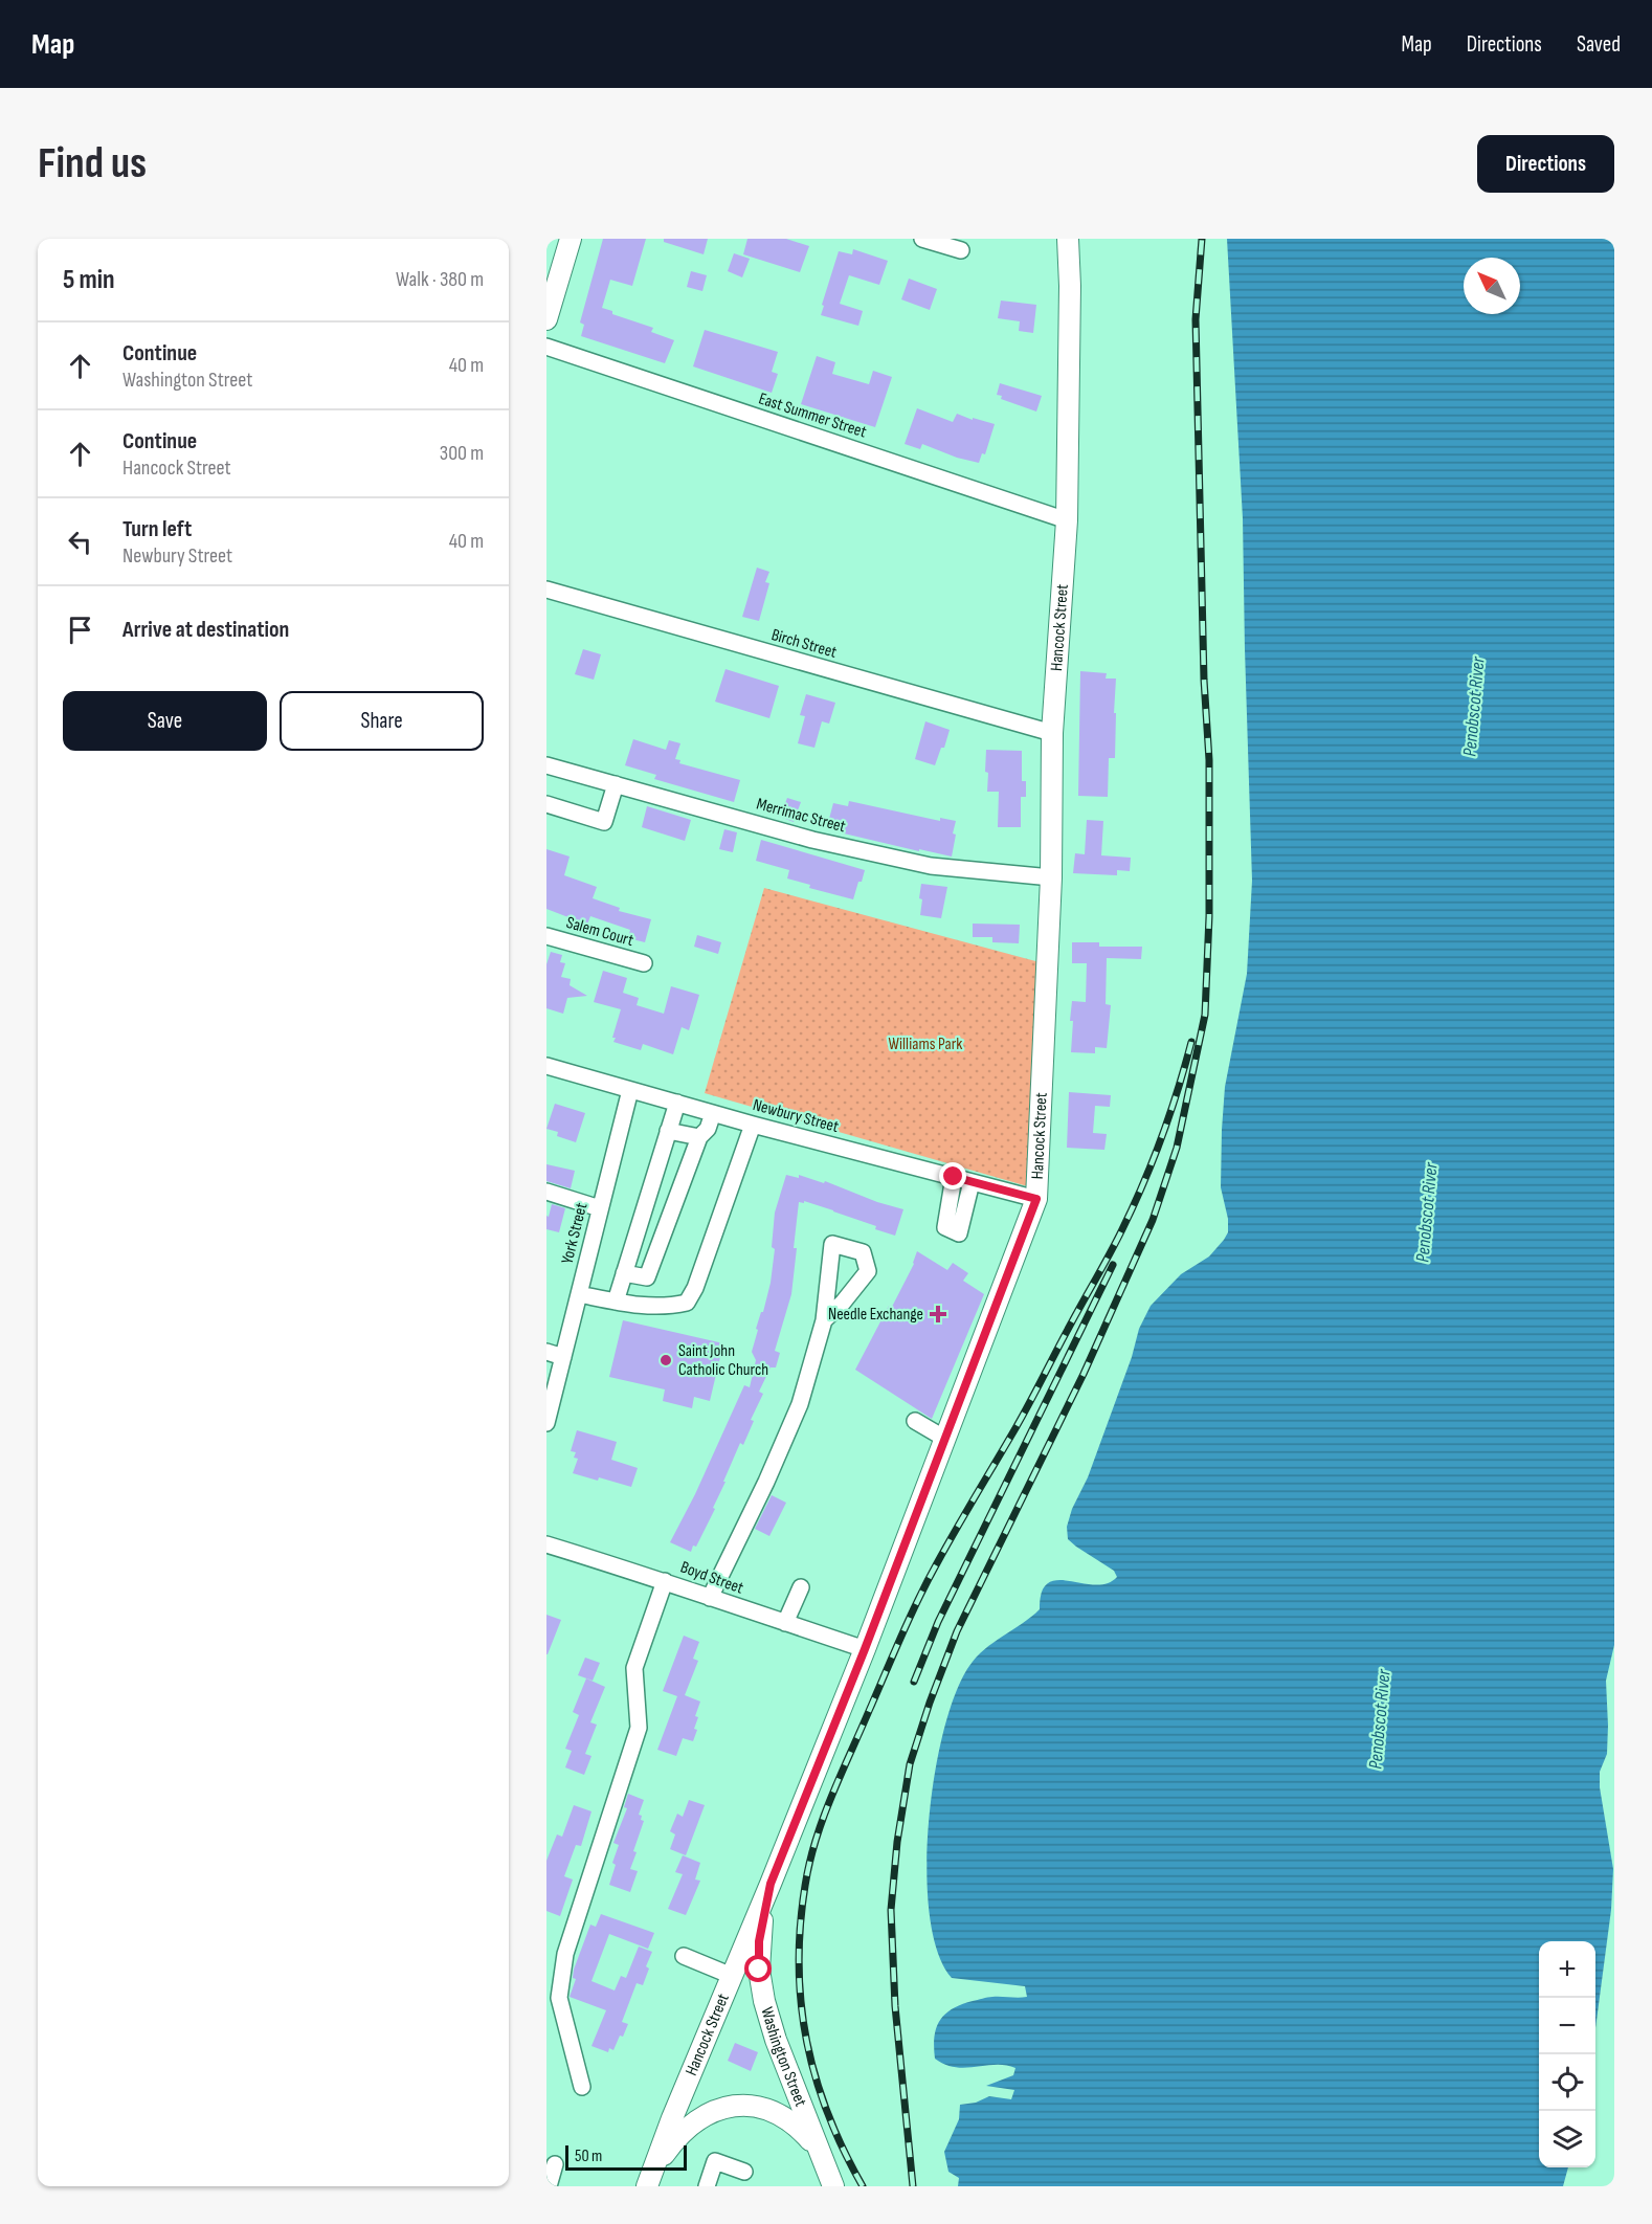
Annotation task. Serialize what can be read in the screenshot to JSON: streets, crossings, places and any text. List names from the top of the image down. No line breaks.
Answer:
{"streets":{"main road":["Hancock Street","Washington Street"],"street":["East Summer Street","Birch Street","Merrimac Street","Salem Court","Newbury Street","York Street","Boyd Street"]},"crossings":[["East Summer Street","Hancock Street"],["Hancock Street","Birch Street"],["Hancock Street","Merrimac Street"],["Hancock Street","Newbury Street"],["Hancock Street","Boyd Street"],["Hancock Street","Washington Street"],["Newbury Street","York Street"]],"water":["Penobscot River"],"parks":["Williams Park"],"places":{"health":["Needle Exchange"],"other":["Saint John Catholic Church"]},"scale_bar":"50 m","north":"top left","page":{"header":"Map","nav":["Map","Directions","Saved"],"buttons":["Directions",["Save","Share"]],"title":"Find us","heading":["5 min","Walk · 380 m"],"list":[["Continue","Washington Street","40 m"],["Continue","Hancock Street","300 m"],["Turn left","Newbury Street","40 m"],"Arrive at destination"],"map_buttons":["+","−"],"scale":"50 m"}}
